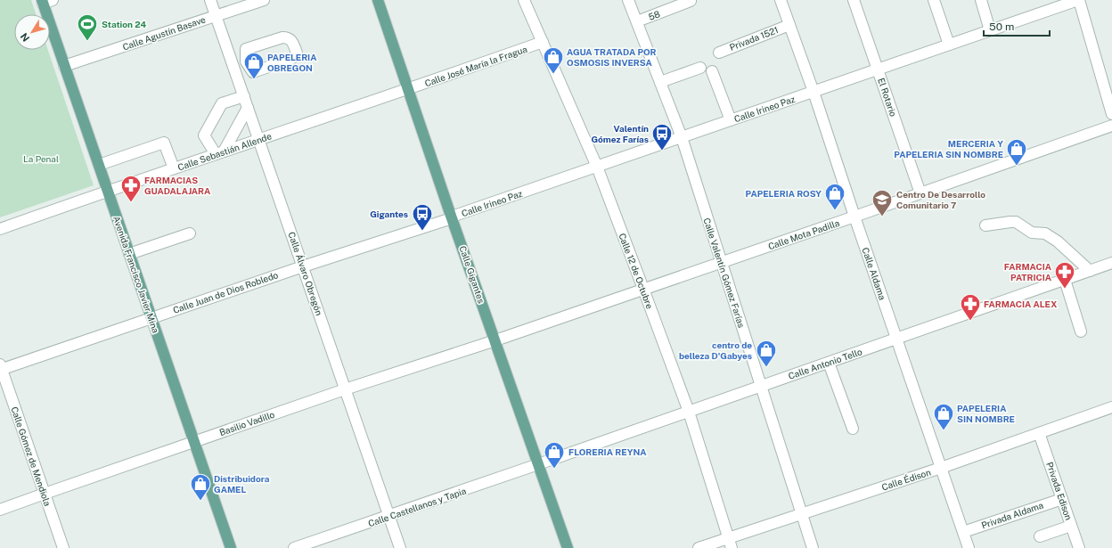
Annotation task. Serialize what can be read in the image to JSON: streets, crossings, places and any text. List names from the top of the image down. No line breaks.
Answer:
{"streets":{"main road":["Avenida Francisco Javier Mina","Calle Gigantes"],"street":["58","Calle Agustín Basave","Privada 1521","Calle José María la Fragua","El Rotario","Calle Irineo Paz","Calle Sebastián Allende","Calle Mota Padilla","Calle 12 de Octubre","Calle Valentín Gómez Farías","Calle Álvaro Obregón","Calle Aldama","Calle Juan de Dios Robledo","Calle Antonio Tello","Basilio Vadillo","Calle Gómez de Mendiola","Calle Édison","Privada Edison","Calle Castellanos y Tapia","Privada Aldama"]},"crossings":[["58","Calle Valentín Gómez Farías"],["Calle Agustín Basave","Calle Álvaro Obregón"],["Calle Agustín Basave","Avenida Francisco Javier Mina"],["Privada 1521","Calle Aldama"],["Calle José María la Fragua","Calle Sebastián Allende"],["Calle José María la Fragua","Calle 12 de Octubre"],["Calle José María la Fragua","Calle Gigantes"],["El Rotario","Calle Irineo Paz"],["El Rotario","Calle Mota Padilla"],["Calle Irineo Paz","Calle 12 de Octubre"],["Calle Irineo Paz","Calle Valentín Gómez Farías"],["Calle Irineo Paz","Calle Aldama"],["Calle Irineo Paz","Calle Gigantes"],["Calle Irineo Paz","Calle Juan de Dios Robledo"],["Calle Sebastián Allende","Calle Álvaro Obregón"],["Calle Sebastián Allende","Avenida Francisco Javier Mina"],["Calle Sebastián Allende","Calle Gigantes"],["Calle Mota Padilla","Calle 12 de Octubre"],["Calle Mota Padilla","Calle Valentín Gómez Farías"],["Calle Mota Padilla","Calle Aldama"],["Calle Mota Padilla","Calle Gigantes"],["Calle Mota Padilla","Basilio Vadillo"],["Calle 12 de Octubre","Calle Antonio Tello"],["Calle 12 de Octubre","Calle Édison"],["Calle Valentín Gómez Farías","Calle Antonio Tello"],["Calle Valentín Gómez Farías","Calle Édison"],["Calle Álvaro Obregón","Calle Juan de Dios Robledo"],["Calle Álvaro Obregón","Basilio Vadillo"],["Calle Álvaro Obregón","Calle Castellanos y Tapia"],["Calle Aldama","Calle Antonio Tello"],["Calle Aldama","Calle Édison"],["Calle Aldama","Privada Aldama"],["Avenida Francisco Javier Mina","Calle Juan de Dios Robledo"],["Avenida Francisco Javier Mina","Basilio Vadillo"],["Calle Gigantes","Calle Juan de Dios Robledo"],["Calle Gigantes","Calle Antonio Tello"],["Calle Gigantes","Basilio Vadillo"],["Calle Gigantes","Calle Castellanos y Tapia"],["Calle Juan de Dios Robledo","Calle Gómez de Mendiola"],["Calle Antonio Tello","Calle Castellanos y Tapia"],["Basilio Vadillo","Calle Gómez de Mendiola"],["Calle Édison","Privada Edison"],["Privada Edison","Privada Aldama"]],"parks":["La Penal"],"places":{"sports":["Station 24"],"shop":["AGUA TRATADA POR OSMOSIS INVERSA","PAPELERIA OBREGON","MERCERIA Y PAPELERIA SIN NOMBRE","PAPELERIA ROSY","centro de belleza D'Gabyes","PAPELERIA SIN NOMBRE","FLORERIA REYNA","Distribuidora GAMEL"],"bus stop":["Valentín Gómez Farías","Gigantes"],"pharmacy":["FARMACIAS GUADALAJARA","FARMACIA PATRICIA","FARMACIA ALEX"],"school or university":["Centro De Desarrollo Comunitario 7"]},"scale_bar":"50 m","north":"bottom left"}
